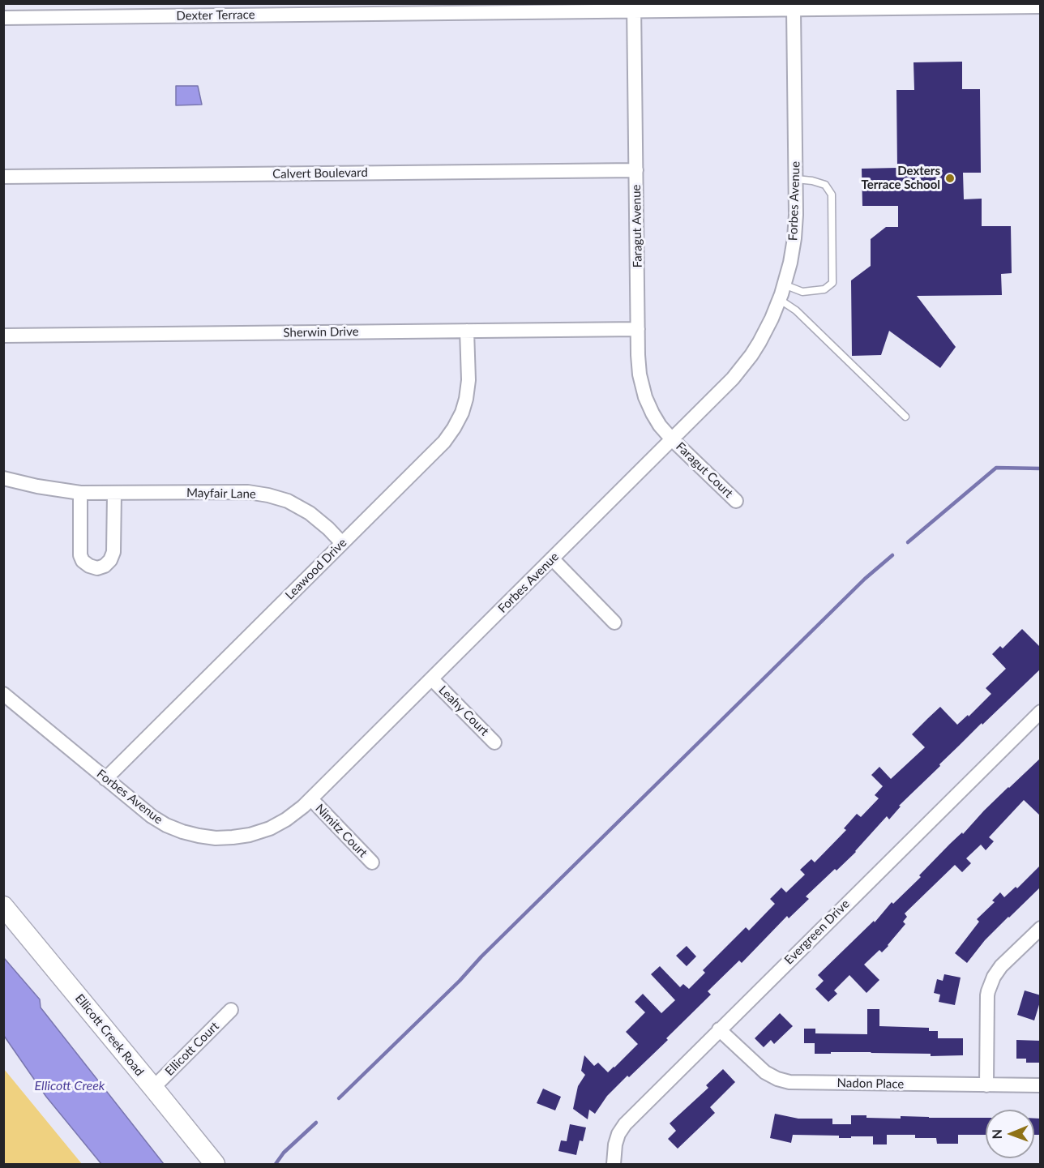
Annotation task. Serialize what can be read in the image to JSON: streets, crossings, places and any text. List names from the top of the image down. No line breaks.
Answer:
{"streets":{"street":["Dexter Terrace","Calvert Boulevard","Forbes Avenue","Faragut Avenue","Sherwin Drive","Faragut Court","Mayfair Lane","Leawood Drive","Leahy Court","Nimitz Court","Evergreen Drive","Ellicott Creek Road","Ellicott Court","Nadon Place"]},"crossings":[["Dexter Terrace","Forbes Avenue"],["Dexter Terrace","Faragut Avenue"],["Calvert Boulevard","Faragut Avenue"],["Forbes Avenue","Faragut Avenue"],["Forbes Avenue","Faragut Court"],["Forbes Avenue","Leawood Drive"],["Forbes Avenue","Leahy Court"],["Forbes Avenue","Nimitz Court"],["Faragut Avenue","Sherwin Drive"],["Faragut Avenue","Faragut Court"],["Sherwin Drive","Leawood Drive"],["Mayfair Lane","Leawood Drive"],["Evergreen Drive","Nadon Place"],["Ellicott Creek Road","Ellicott Court"]],"water":["Ellicott Creek"],"places":["Dexters Terrace School"],"north":"left"}
